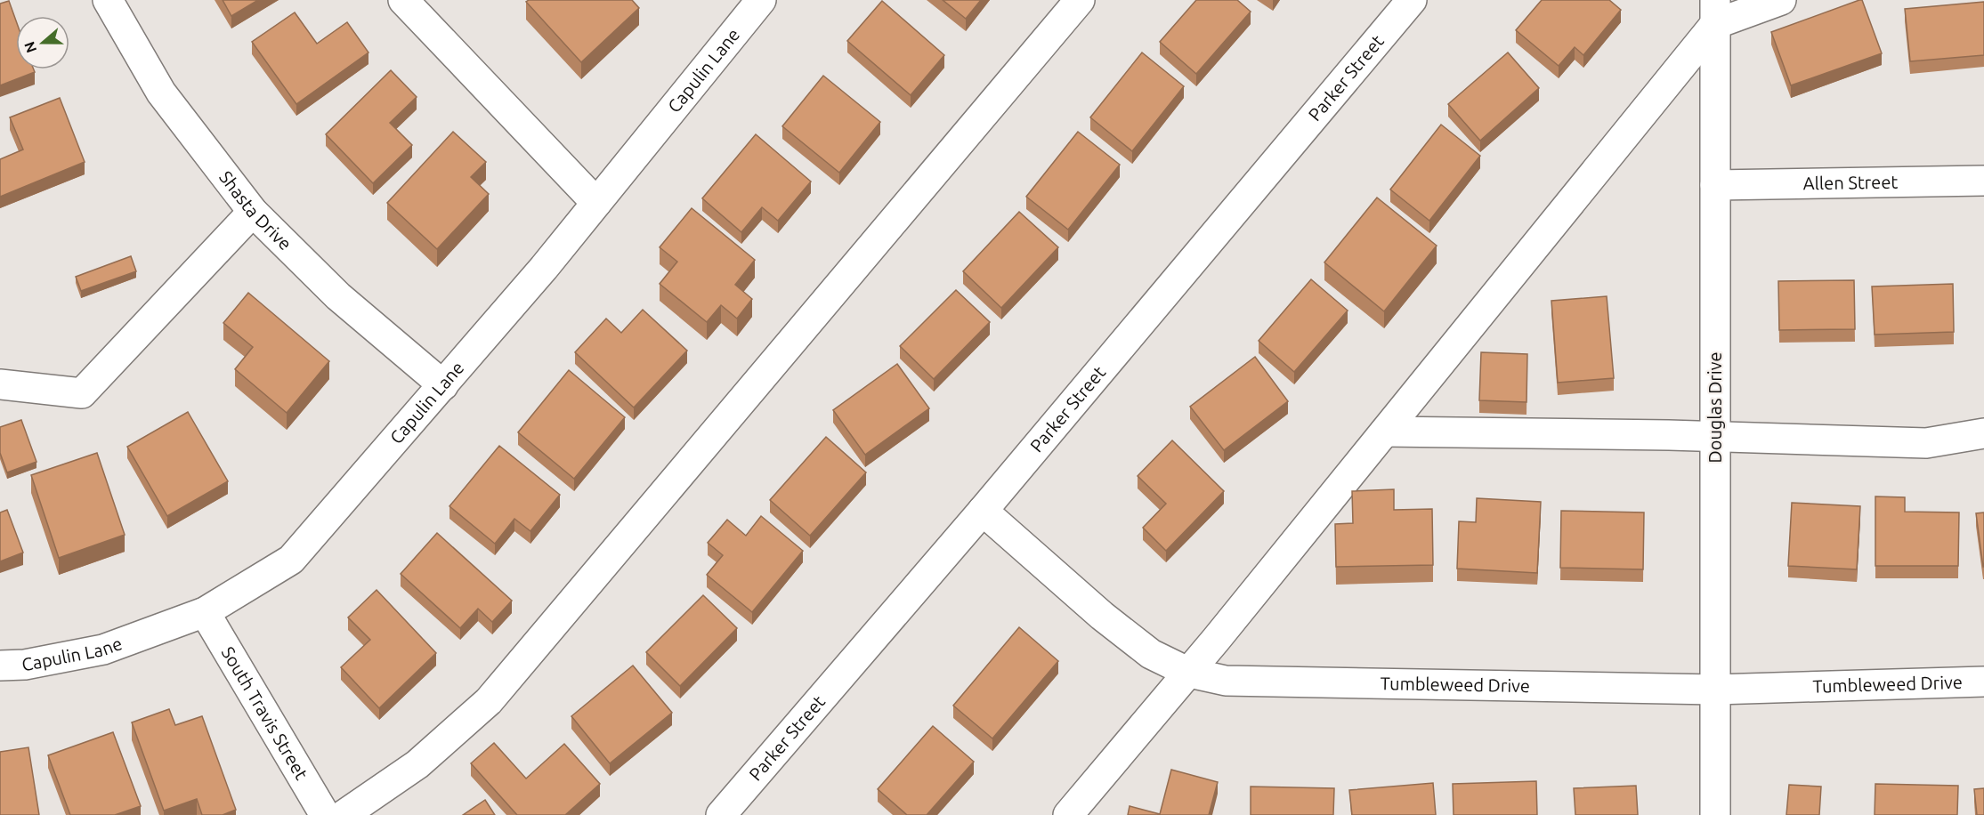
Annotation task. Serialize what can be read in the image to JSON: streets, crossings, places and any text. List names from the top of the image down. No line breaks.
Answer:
{"streets":{"street":["Capulin Lane","Parker Street","Allen Street","Shasta Drive","Douglas Drive","Tumbleweed Drive","South Travis Street"]},"crossings":[["Capulin Lane","Shasta Drive"],["Capulin Lane","South Travis Street"],["Parker Street","Tumbleweed Drive"],["Allen Street","Douglas Drive"],["Douglas Drive","Tumbleweed Drive"]],"north":"left"}
